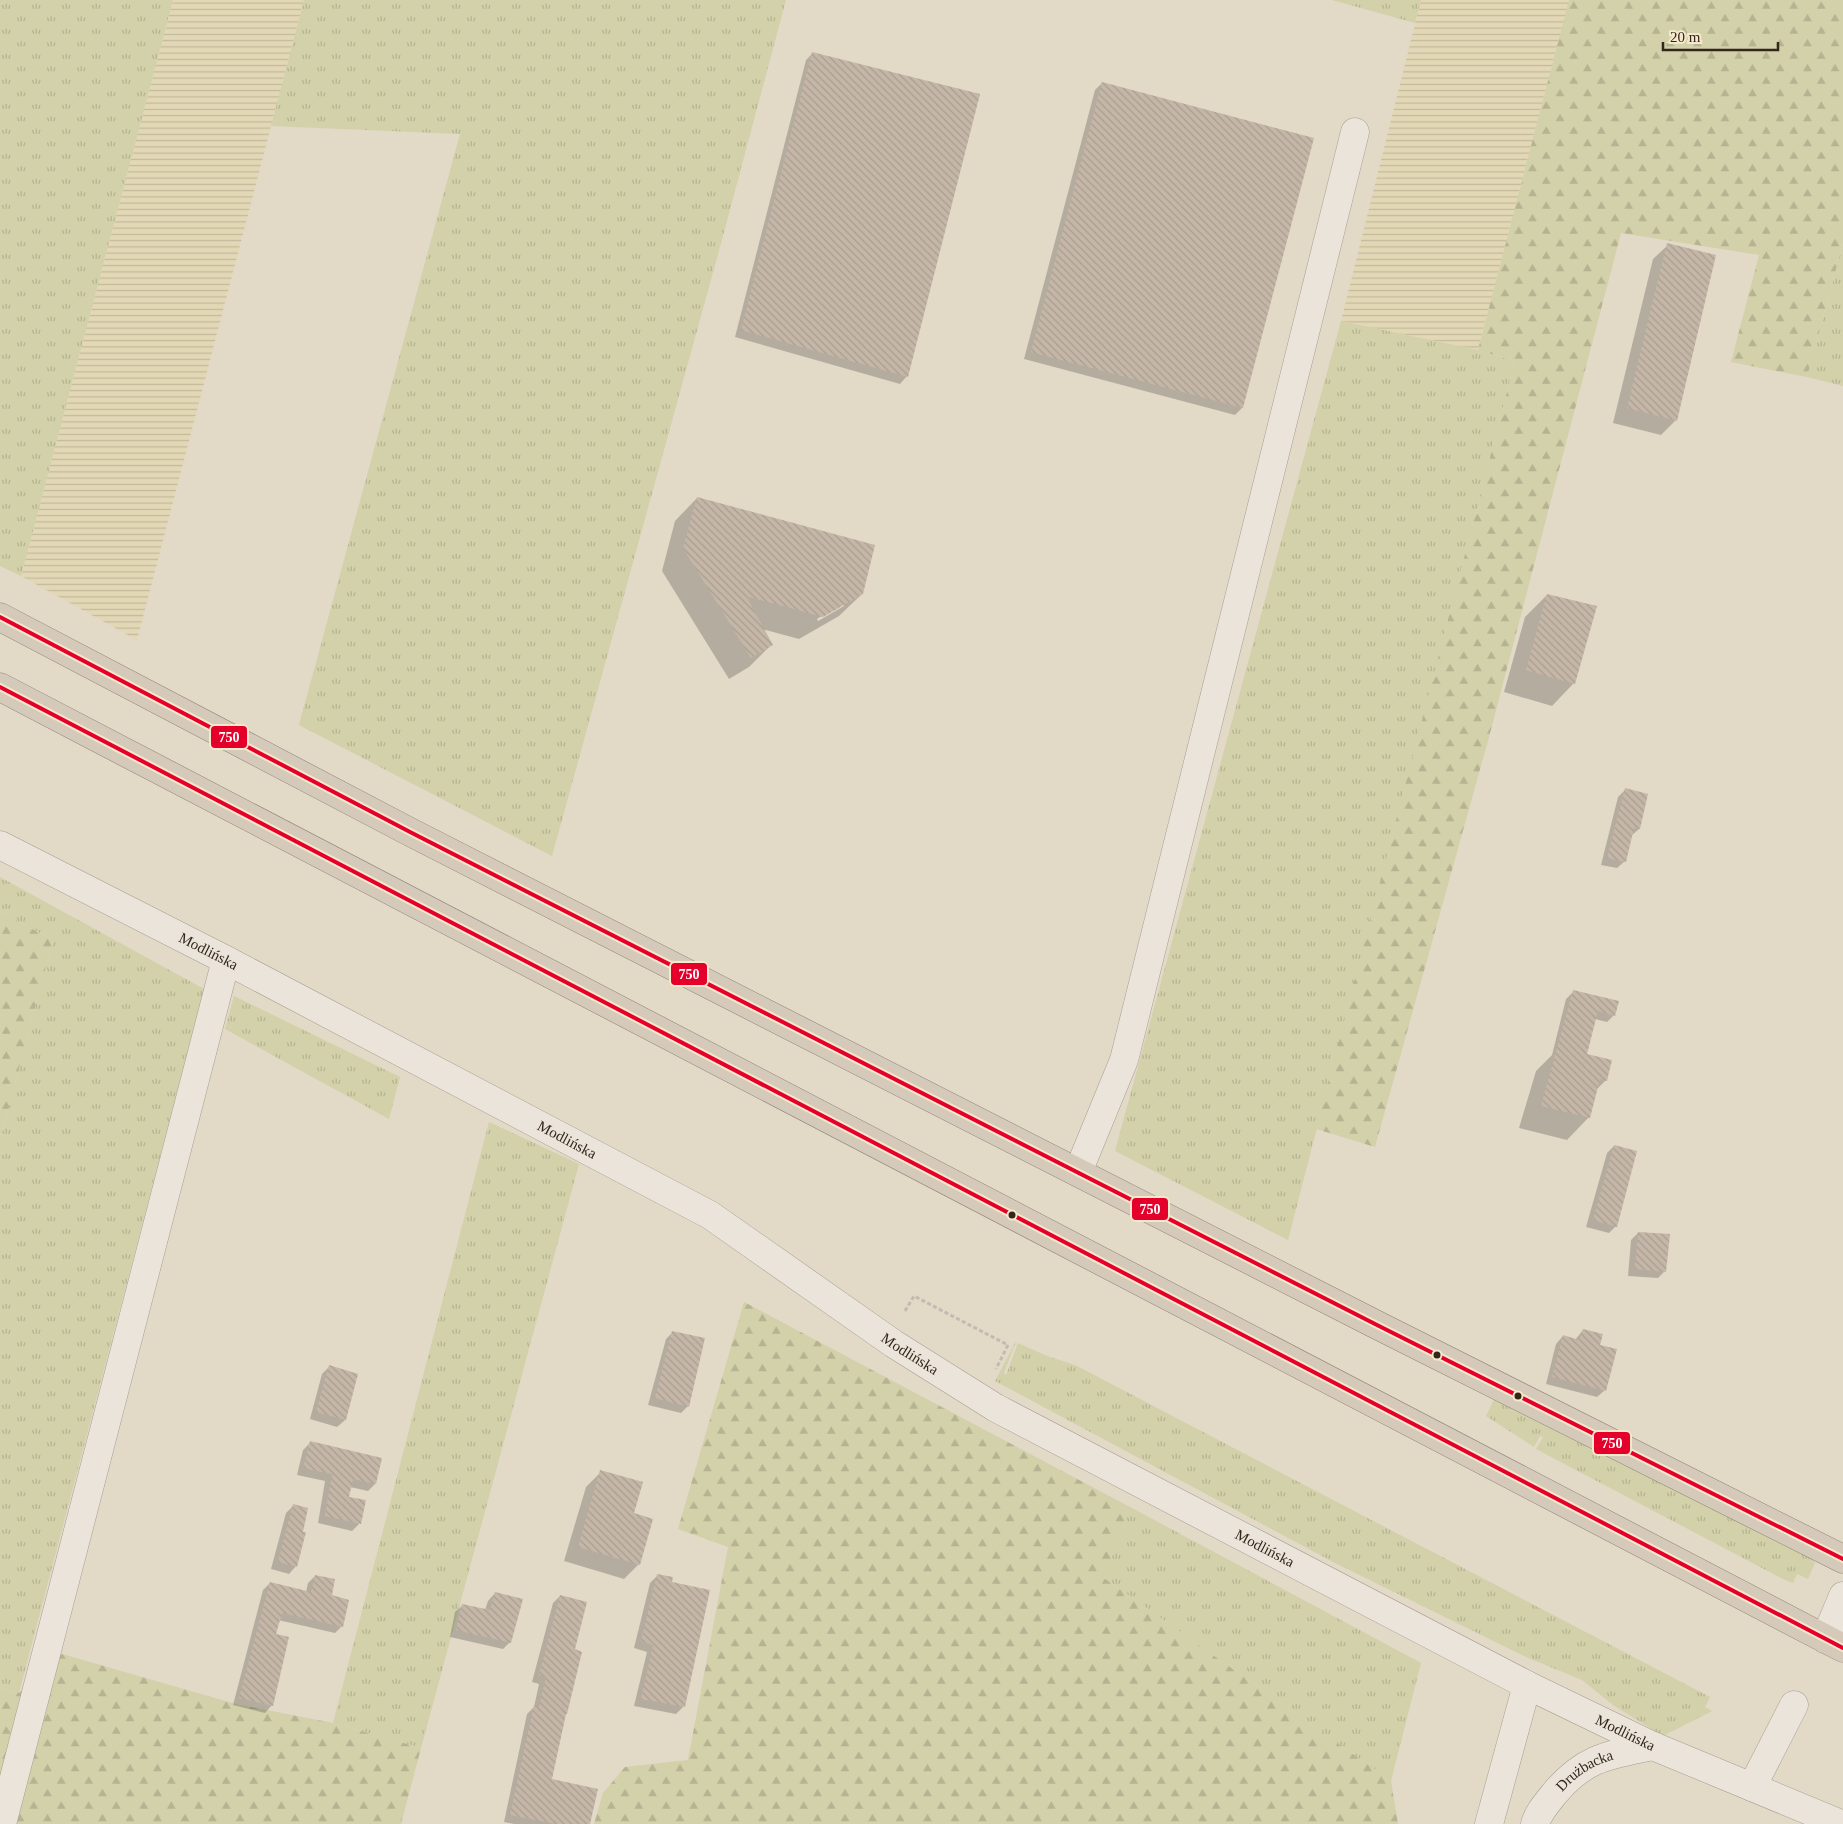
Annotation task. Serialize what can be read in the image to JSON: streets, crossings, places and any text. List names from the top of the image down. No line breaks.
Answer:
{"streets":{"street":["Modlińska","Drużbacka"]},"crossings":[["Modlińska","Drużbacka"]],"lines":["transit line 750"],"scale_bar":"20 m"}
